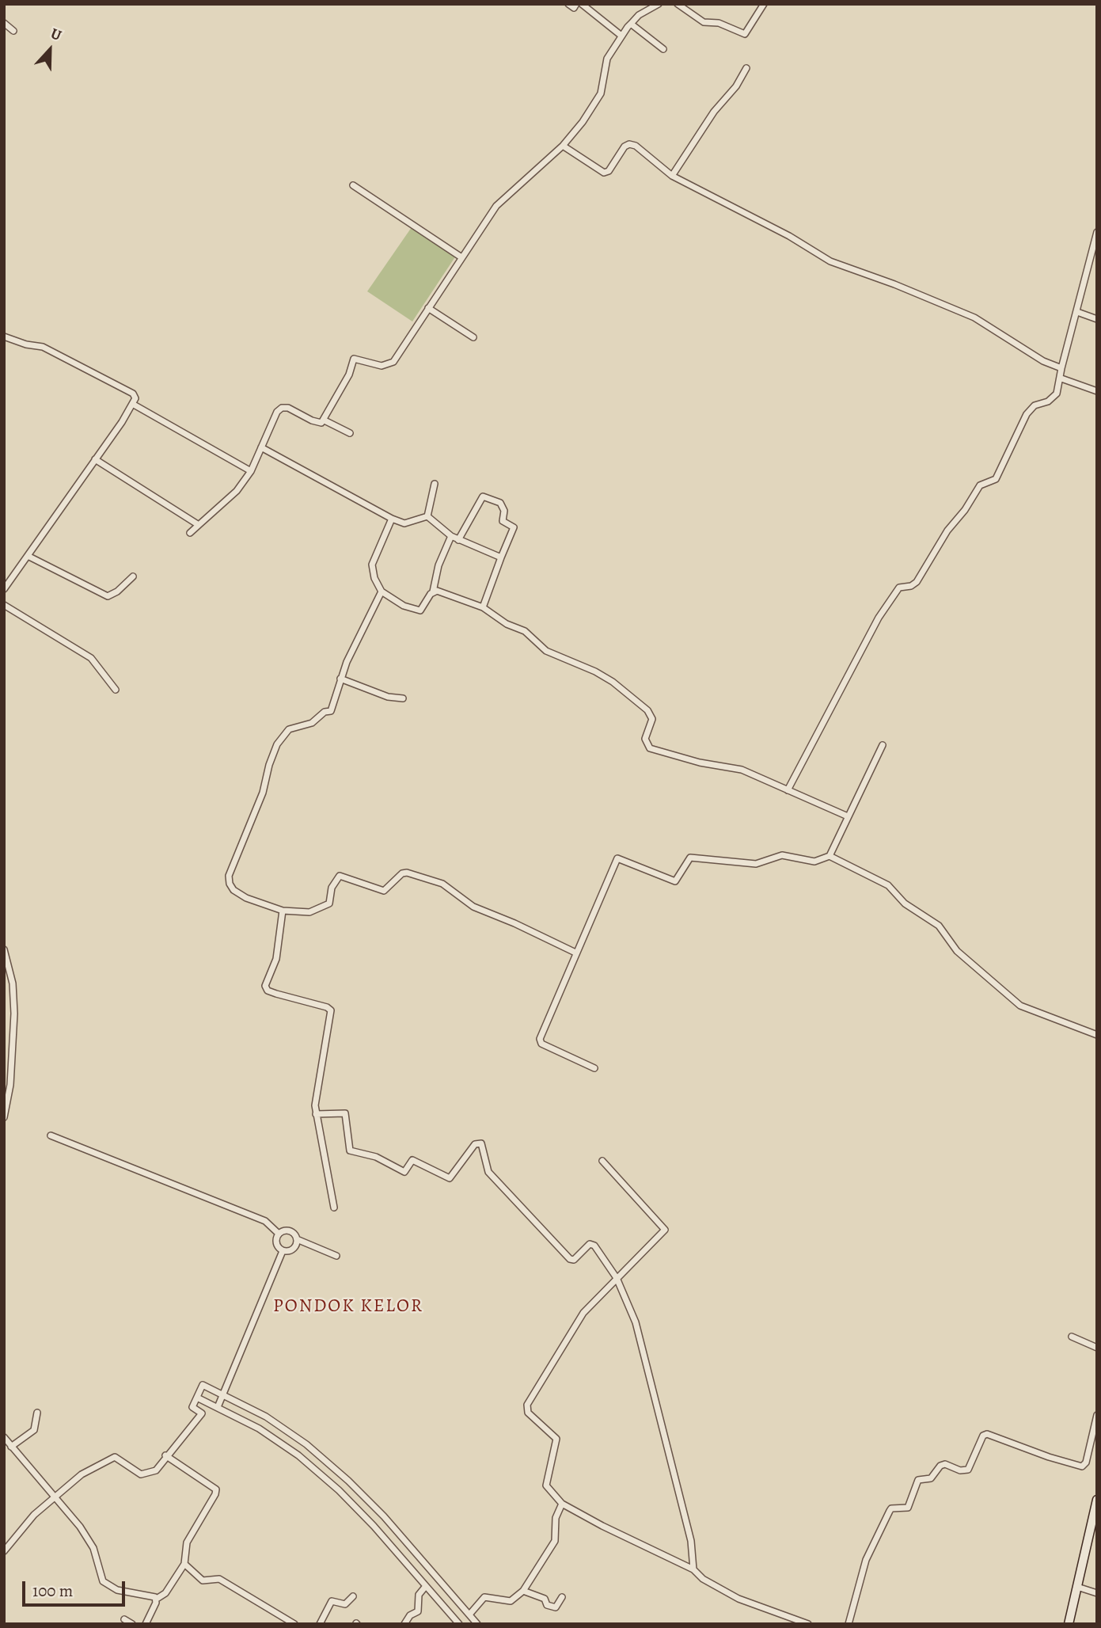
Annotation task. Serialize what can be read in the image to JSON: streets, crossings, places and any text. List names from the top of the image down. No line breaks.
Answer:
{"districts":["PONDOK KELOR"],"scale_bar":"100 m","north":"top"}
